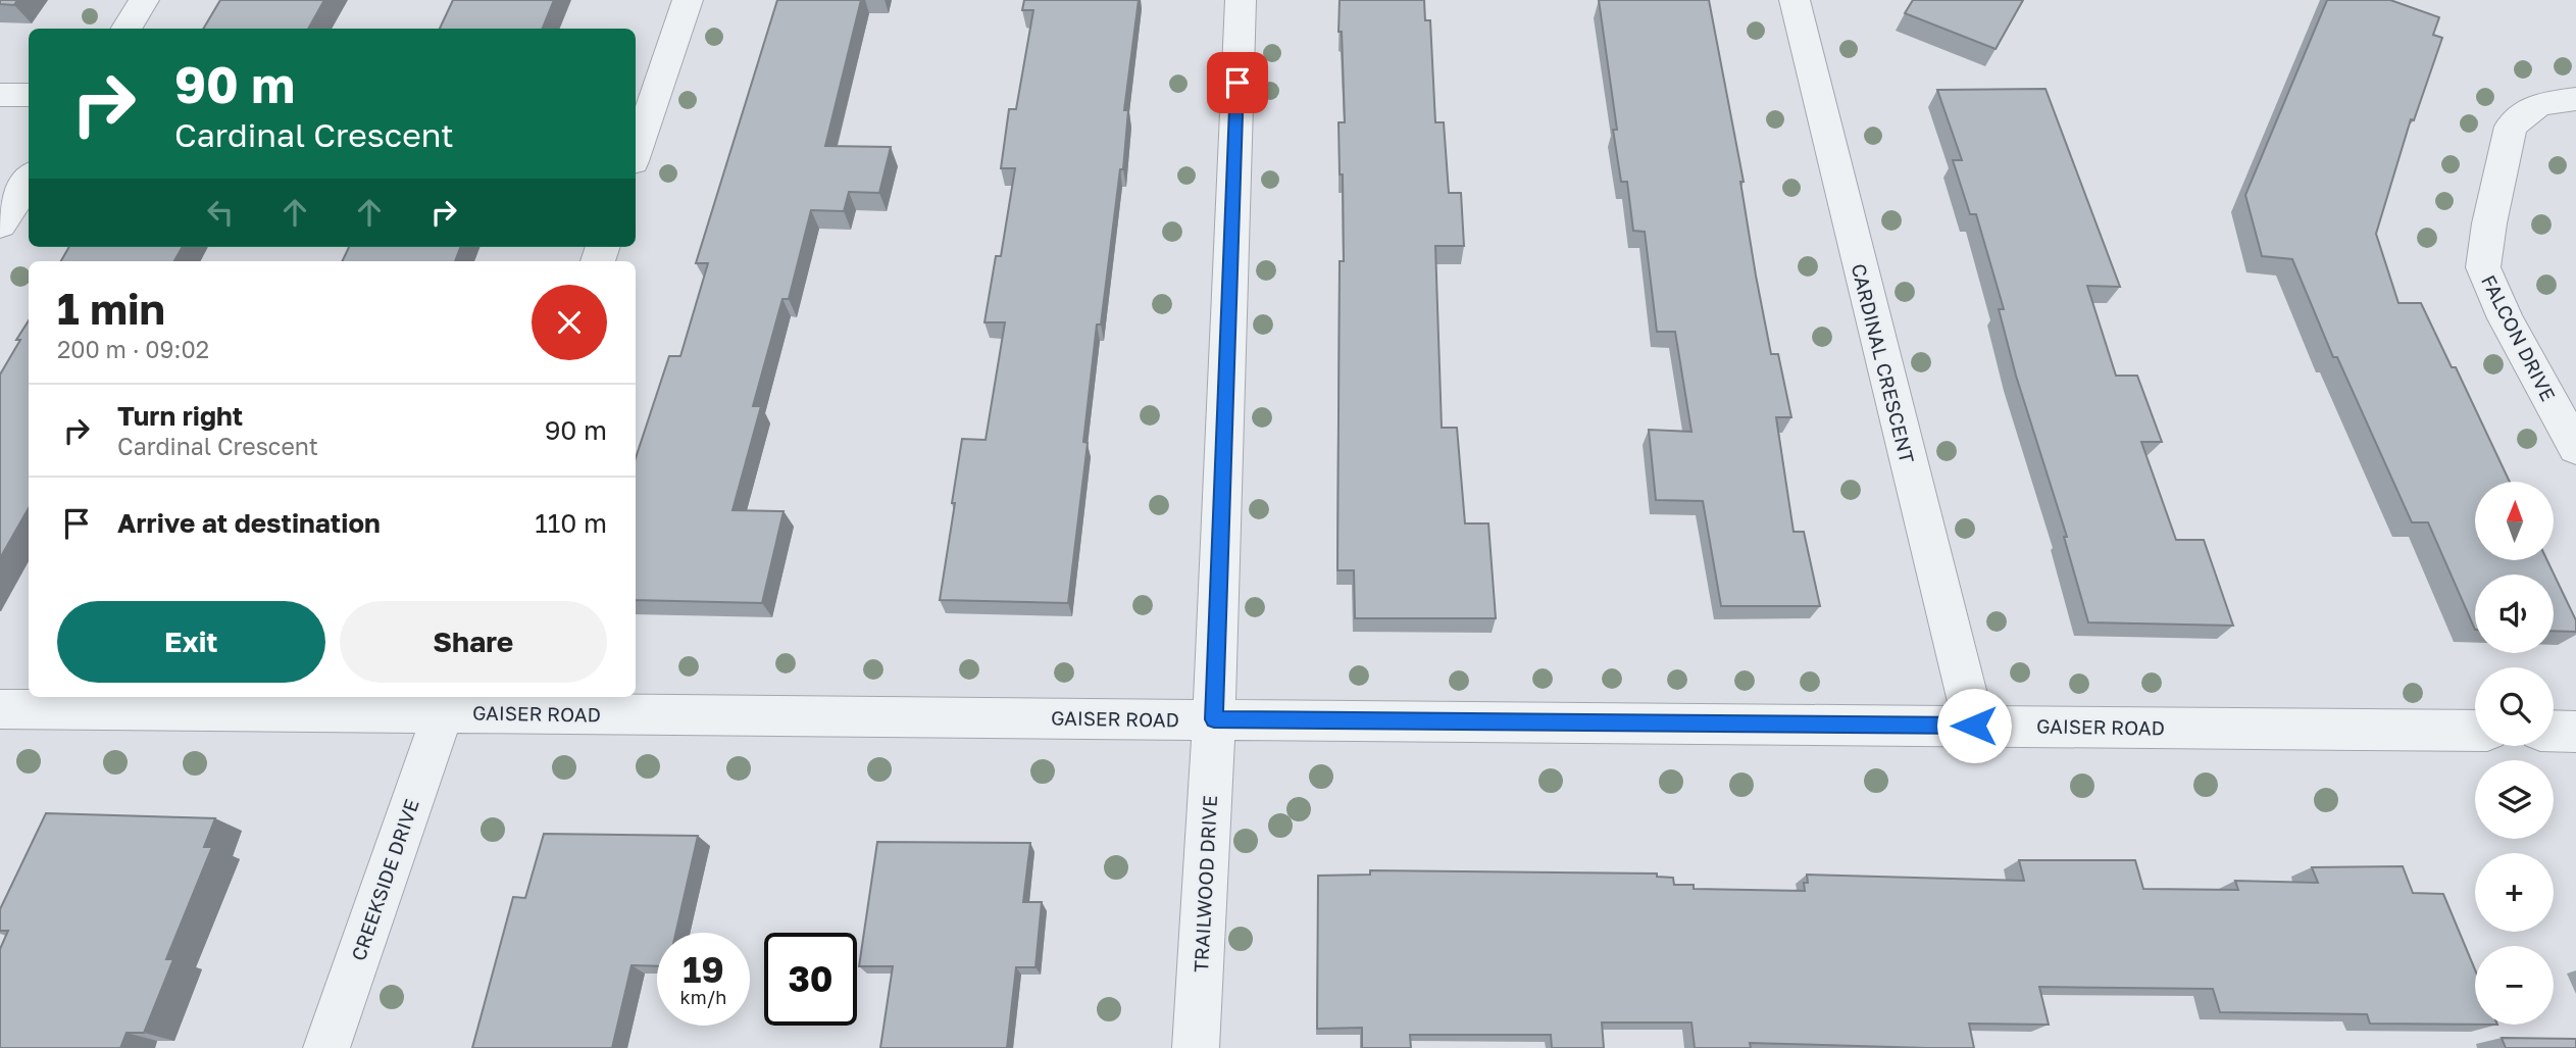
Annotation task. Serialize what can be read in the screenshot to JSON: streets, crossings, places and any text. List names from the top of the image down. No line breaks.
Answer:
{"streets":{"street":["FALCON DRIVE","CARDINAL CRESCENT","GAISER ROAD","CREEKSIDE DRIVE","TRAILWOOD DRIVE"]},"crossings":[["CARDINAL CRESCENT","GAISER ROAD"],["GAISER ROAD","CREEKSIDE DRIVE"],["GAISER ROAD","TRAILWOOD DRIVE"]],"north":"top","page":{"turn":["90 m","Cardinal Crescent"],"heading":["1 min","200 m · 09:02"],"list":[{"name":"Turn right","note":"Cardinal Crescent","value":"90 m"},{"name":"Arrive at destination","value":"110 m"}],"map_buttons":["+","−"],"buttons":["Exit","Share"],"speed":"19 km/h","limit":"30"}}
